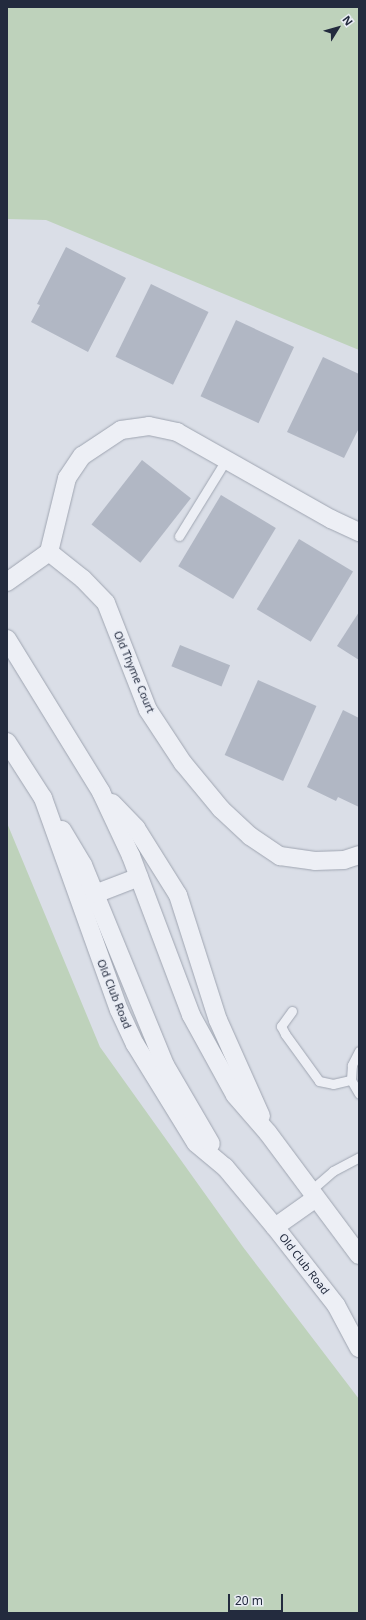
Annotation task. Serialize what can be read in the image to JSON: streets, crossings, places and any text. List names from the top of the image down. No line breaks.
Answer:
{"streets":{"street":["Old Thyme Court","Old Club Road"]},"scale_bar":"20 m","north":"top right"}
